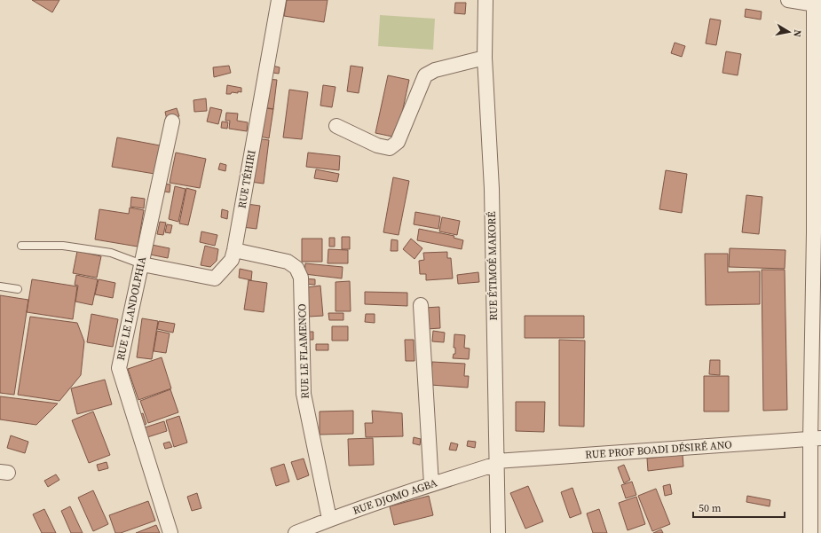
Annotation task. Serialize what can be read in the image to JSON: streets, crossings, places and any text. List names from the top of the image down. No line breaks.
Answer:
{"streets":{"street":["RUE TÉHIRI","RUE ÉTIMOÉ MAKORÉ","RUE LE LANDOLPHIA","RUE LE FLAMENCO","RUE PROF BOADI DÉSIRÉ ANO","RUE DJOMO AGBA"]},"crossings":[["RUE TÉHIRI","RUE LE LANDOLPHIA"],["RUE TÉHIRI","RUE LE FLAMENCO"],["RUE ÉTIMOÉ MAKORÉ","RUE PROF BOADI DÉSIRÉ ANO"],["RUE ÉTIMOÉ MAKORÉ","RUE DJOMO AGBA"],["RUE LE FLAMENCO","RUE DJOMO AGBA"],["RUE PROF BOADI DÉSIRÉ ANO","RUE DJOMO AGBA"]],"scale_bar":"50 m","north":"right"}
